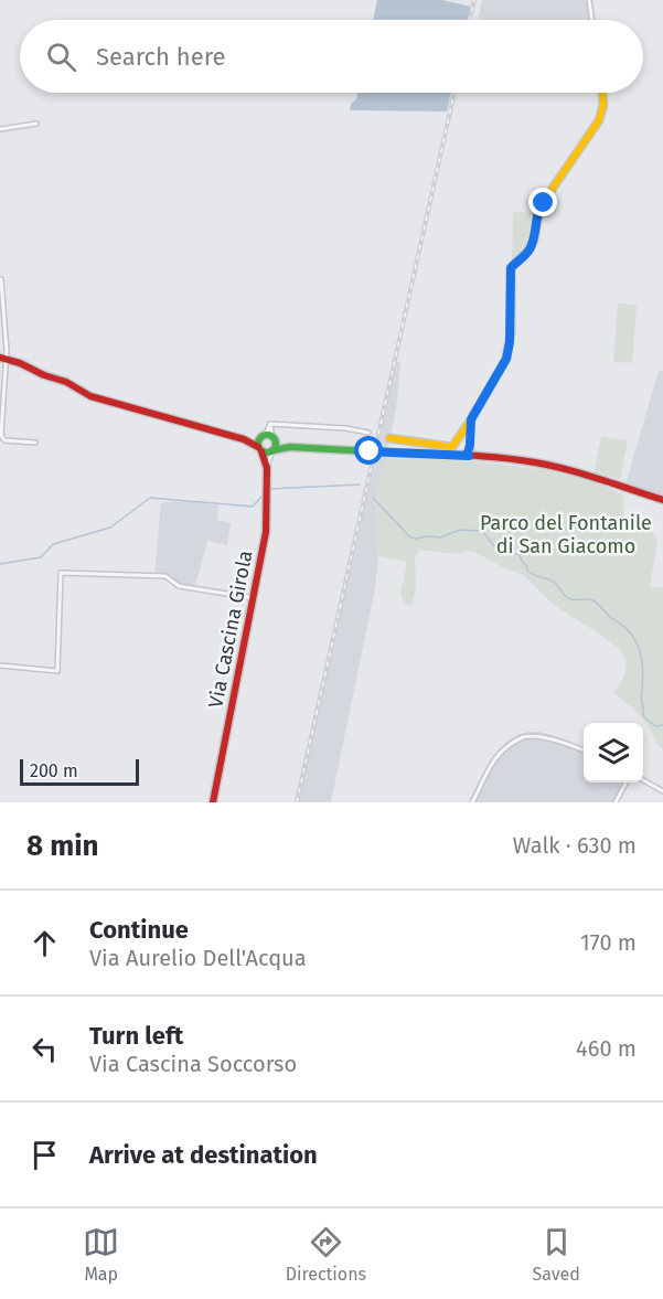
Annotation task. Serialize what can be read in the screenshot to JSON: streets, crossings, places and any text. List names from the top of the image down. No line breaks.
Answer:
{"streets":{"street":["Via Cascina Girola"]},"parks":["Parco del Fontanile di San Giacomo"],"scale_bar":"200 m","page":{"search":"Search here","scale":"200 m","heading":["8 min","Walk · 630 m"],"list":[["Continue","Via Aurelio Dell'Acqua","170 m"],["Turn left","Via Cascina Soccorso","460 m"],"Arrive at destination"],"nav":["Map","Directions","Saved"]}}
